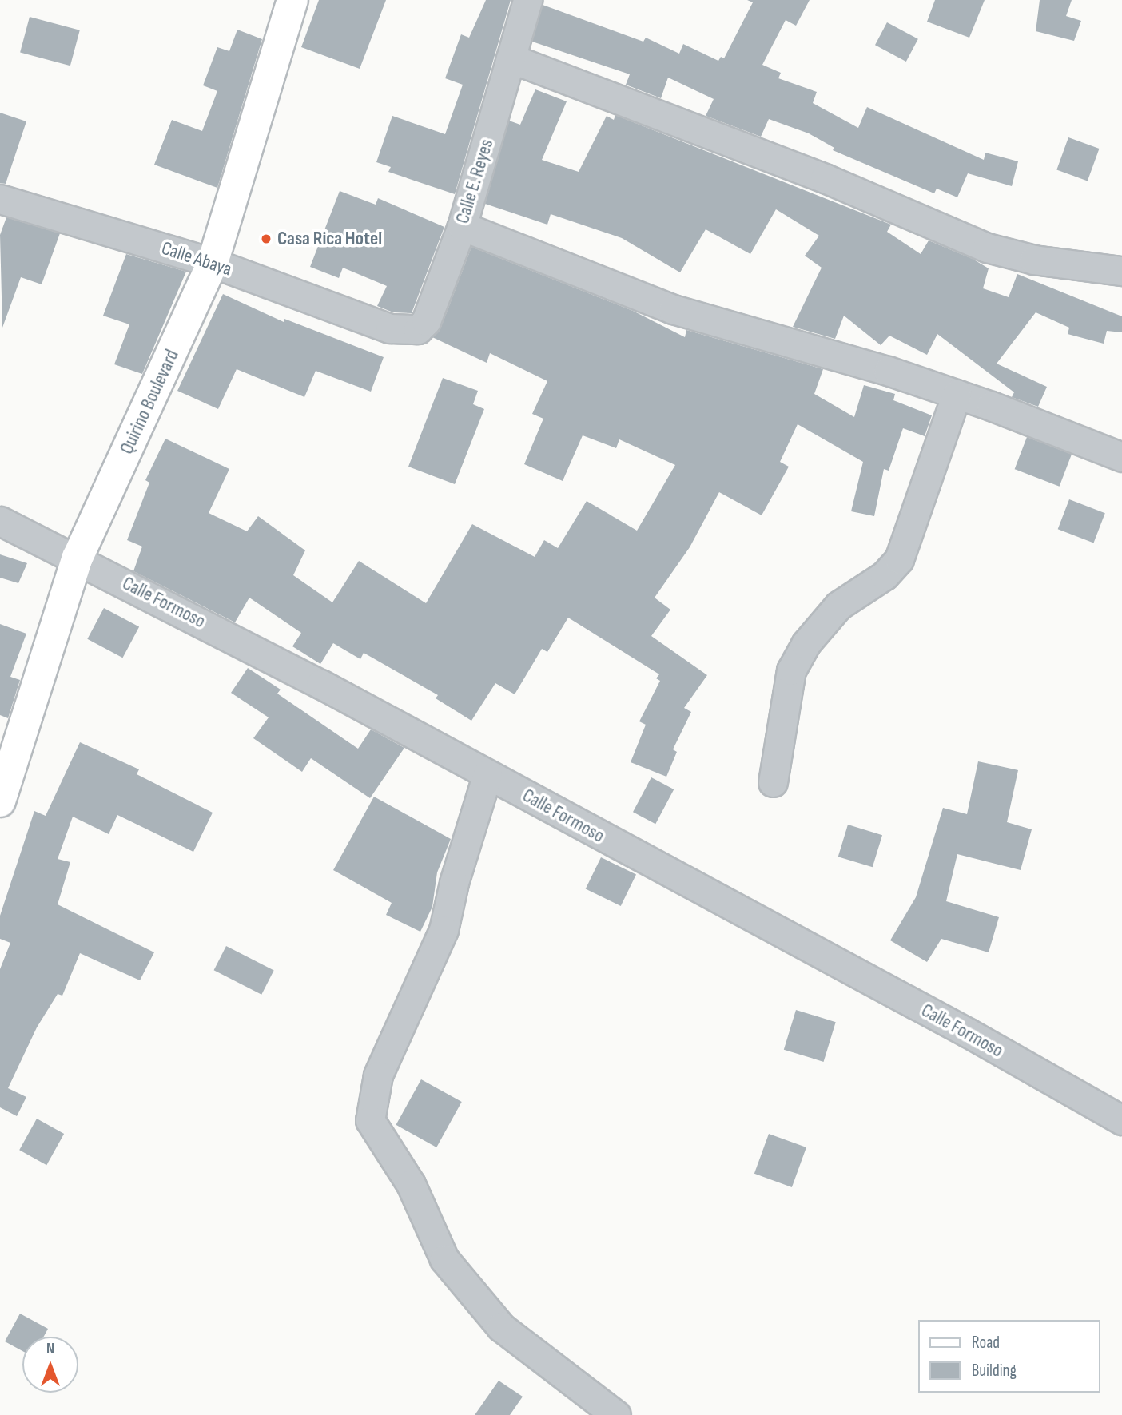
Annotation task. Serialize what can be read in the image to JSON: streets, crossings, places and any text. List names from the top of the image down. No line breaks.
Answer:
{"streets":{"main road":["Quirino Boulevard"],"street":["Calle E. Reyes","Calle Abaya","Calle Formoso"]},"crossings":[["Calle E. Reyes","Calle Abaya"],["Calle Abaya","Quirino Boulevard"],["Quirino Boulevard","Calle Formoso"]],"places":["Casa Rica Hotel"],"legend":["Road","Building"],"north":"top"}
